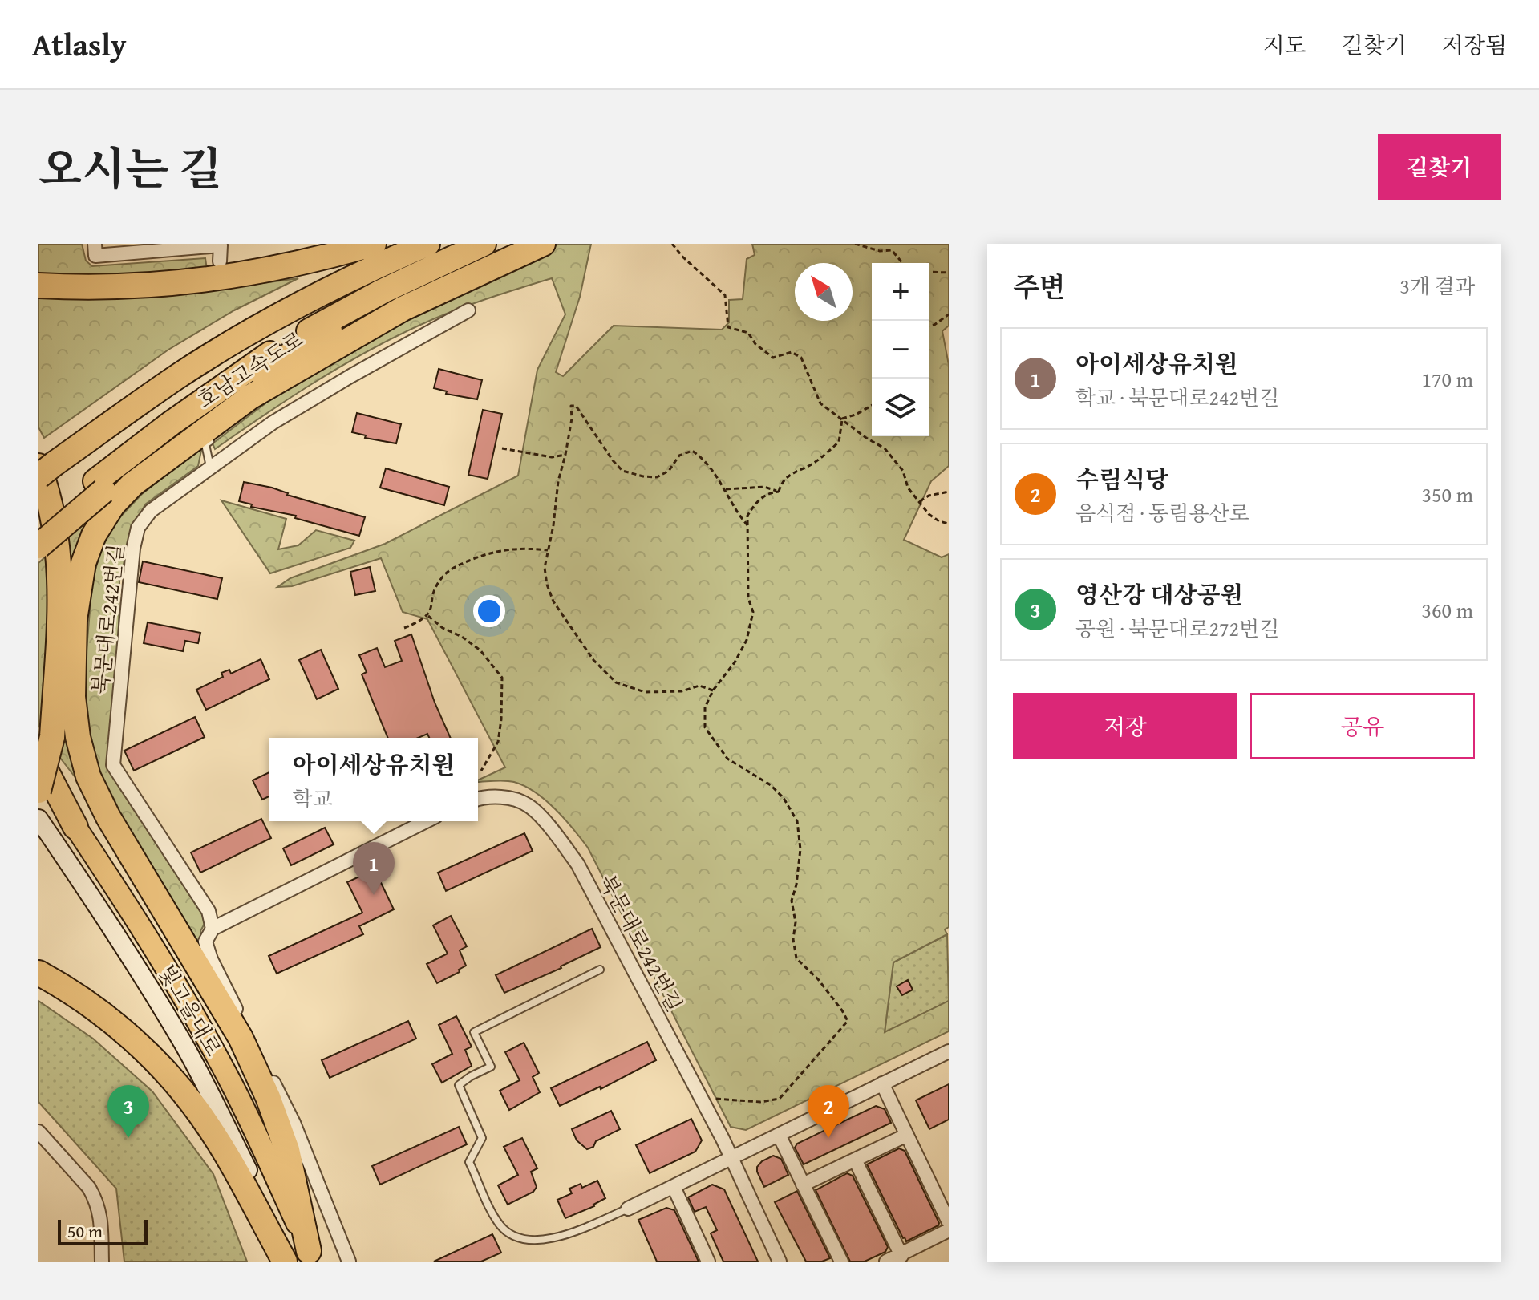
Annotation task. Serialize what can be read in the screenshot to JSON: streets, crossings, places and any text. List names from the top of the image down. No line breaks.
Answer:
{"streets":{"highway":["호남고속도로","빛고을대로"],"street":["북문대로242번길"]},"scale_bar":"50 m","north":"top left","page":{"header":"Atlasly","nav":["지도","길찾기","저장됨"],"title":"오시는 길","buttons":["길찾기",["저장","공유"]],"heading":["주변","3개 결과"],"map_buttons":["+","−"],"list":[{"mark":"1","name":"아이세상유치원","note":"학교 · 북문대로242번길","value":"170 m"},{"mark":"2","name":"수림식당","note":"음식점 · 동림용산로","value":"350 m"},{"mark":"3","name":"영산강 대상공원","note":"공원 · 북문대로272번길","value":"360 m"}],"popup":["아이세상유치원","학교"],"pins":["1","2","3"],"scale":"50 m"}}
